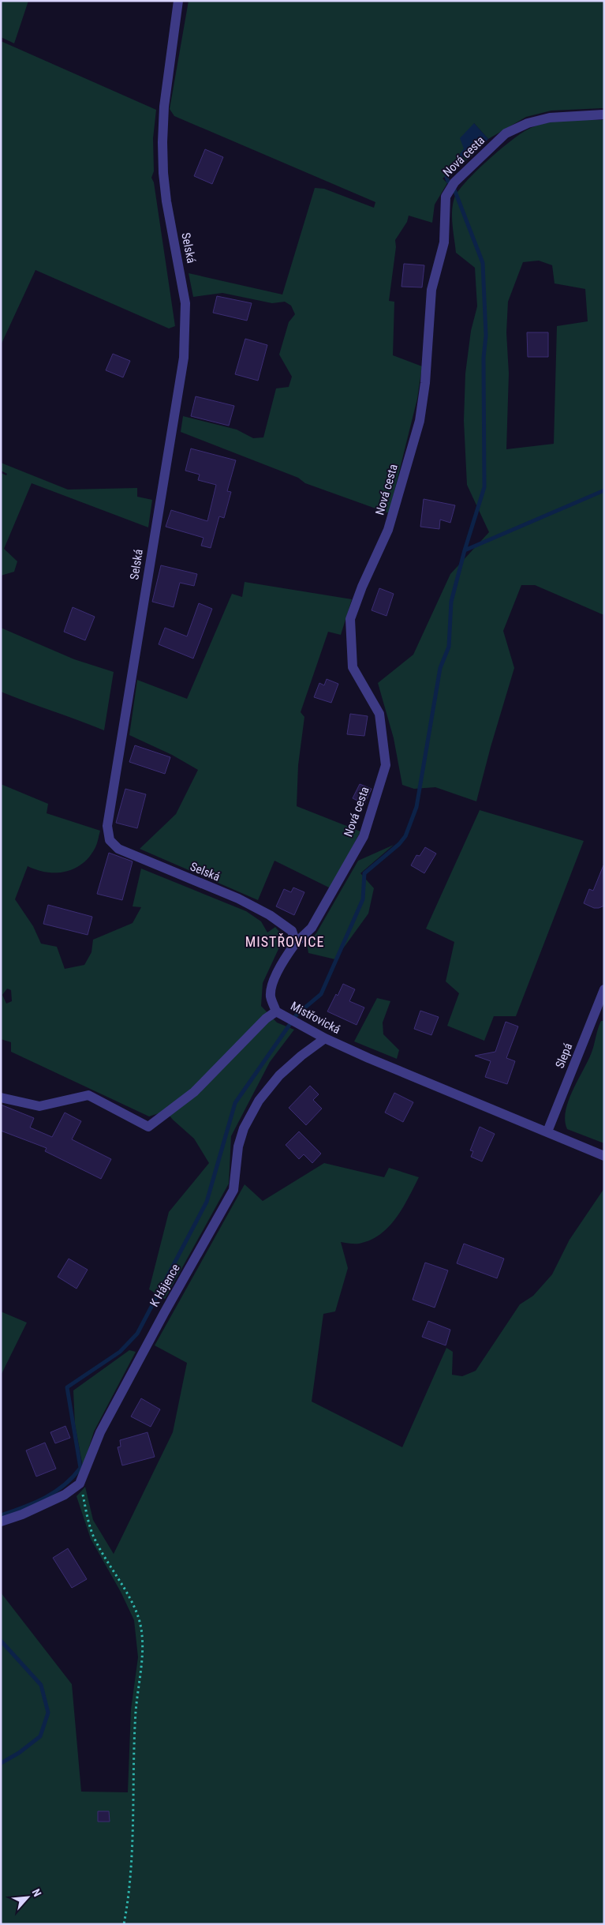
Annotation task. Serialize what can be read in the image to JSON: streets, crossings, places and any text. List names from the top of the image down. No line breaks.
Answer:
{"streets":{"street":["Nová cesta","Selská","Mistřovická","Slepá","K Hájence"]},"crossings":[["Nová cesta","Selská"],["Mistřovická","Slepá"],["Mistřovická","K Hájence"]],"districts":["MISTŘOVICE"],"north":"top right"}
